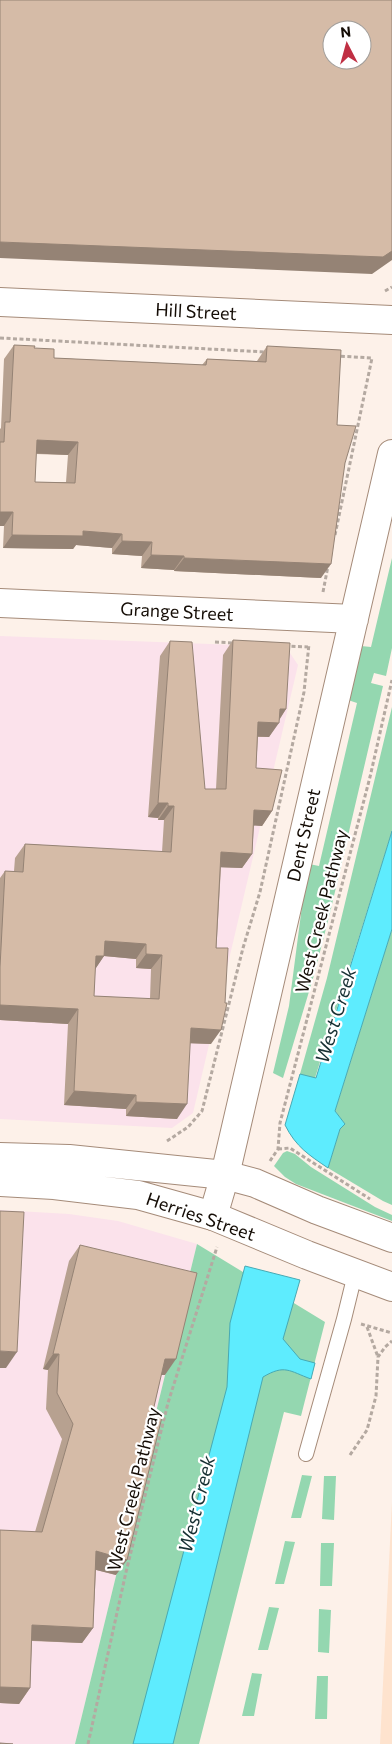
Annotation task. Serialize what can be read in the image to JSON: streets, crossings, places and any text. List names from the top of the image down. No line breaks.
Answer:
{"streets":{"street":["Hill Street","Grange Street","Dent Street","Herries Street"],"path":["West Creek Pathway"]},"crossings":[["Grange Street","Dent Street"],["Dent Street","Herries Street"]],"water":["West Creek"],"north":"top"}
